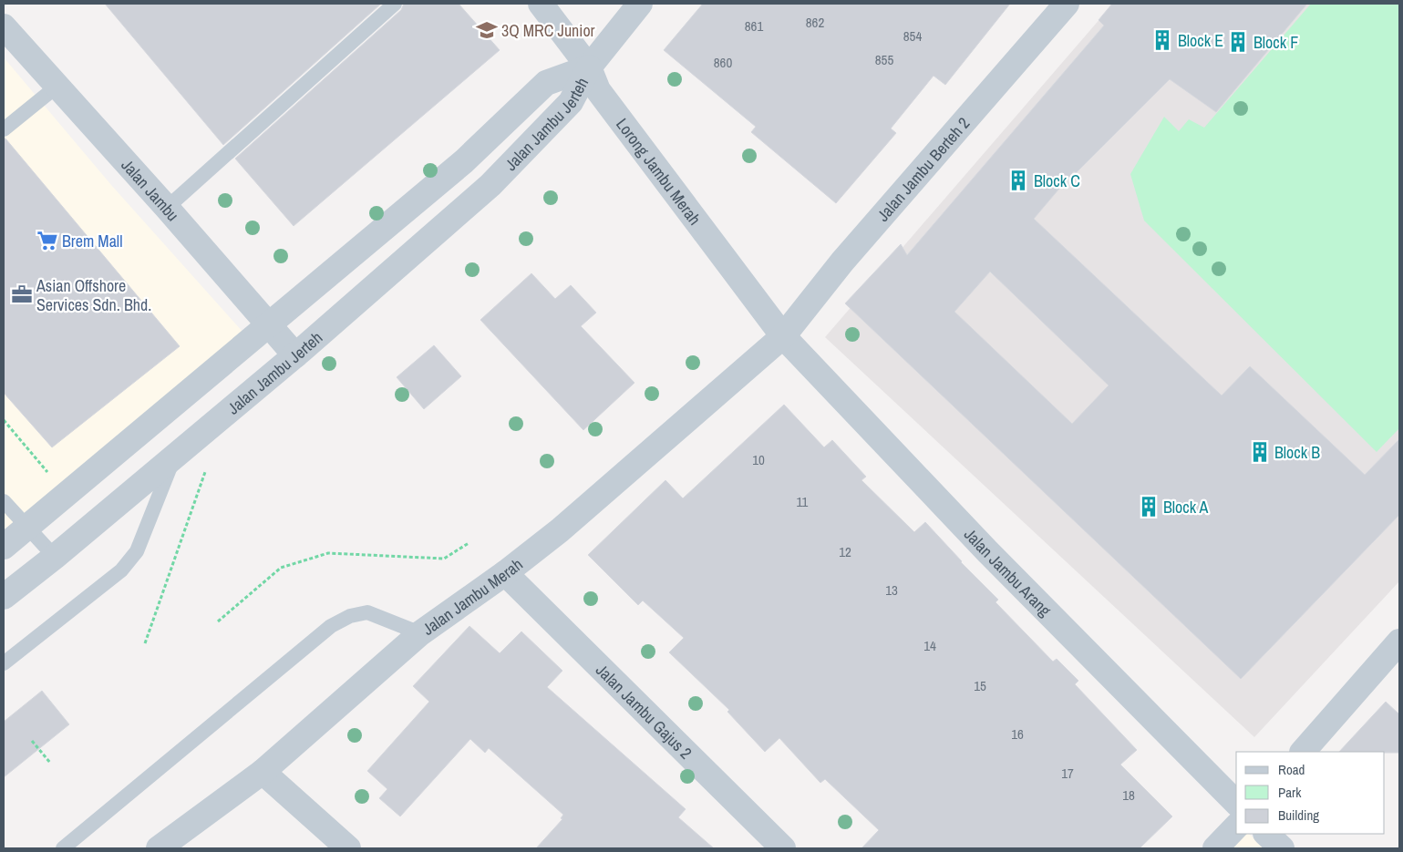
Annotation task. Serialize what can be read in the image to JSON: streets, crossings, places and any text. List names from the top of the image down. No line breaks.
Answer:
{"streets":{"street":["Jalan Jambu Jerteh","Jalan Jambu Berteh 2","Lorong Jambu Merah","Jalan Jambu","Jalan Jambu Arang","Jalan Jambu Merah","Jalan Jambu Gajus 2"]},"crossings":[["Jalan Jambu Jerteh","Lorong Jambu Merah"],["Jalan Jambu Jerteh","Jalan Jambu"],["Jalan Jambu Berteh 2","Lorong Jambu Merah"],["Jalan Jambu Berteh 2","Jalan Jambu Arang"],["Jalan Jambu Berteh 2","Jalan Jambu Merah"],["Lorong Jambu Merah","Jalan Jambu Arang"],["Lorong Jambu Merah","Jalan Jambu Merah"],["Jalan Jambu Arang","Jalan Jambu Merah"],["Jalan Jambu Merah","Jalan Jambu Gajus 2"]],"places":{"school or university":["3Q MRC Junior"],"building":["Block E","Block F","Block C","Block B","Block A"],"supermarket":["Brem Mall"],"office":["Asian Offshore Services Sdn. Bhd."]},"house_numbers":["862","861","854","855","860","10","11","12","13","14","15","16","17","18"],"legend":["Road","Park","Building"]}
